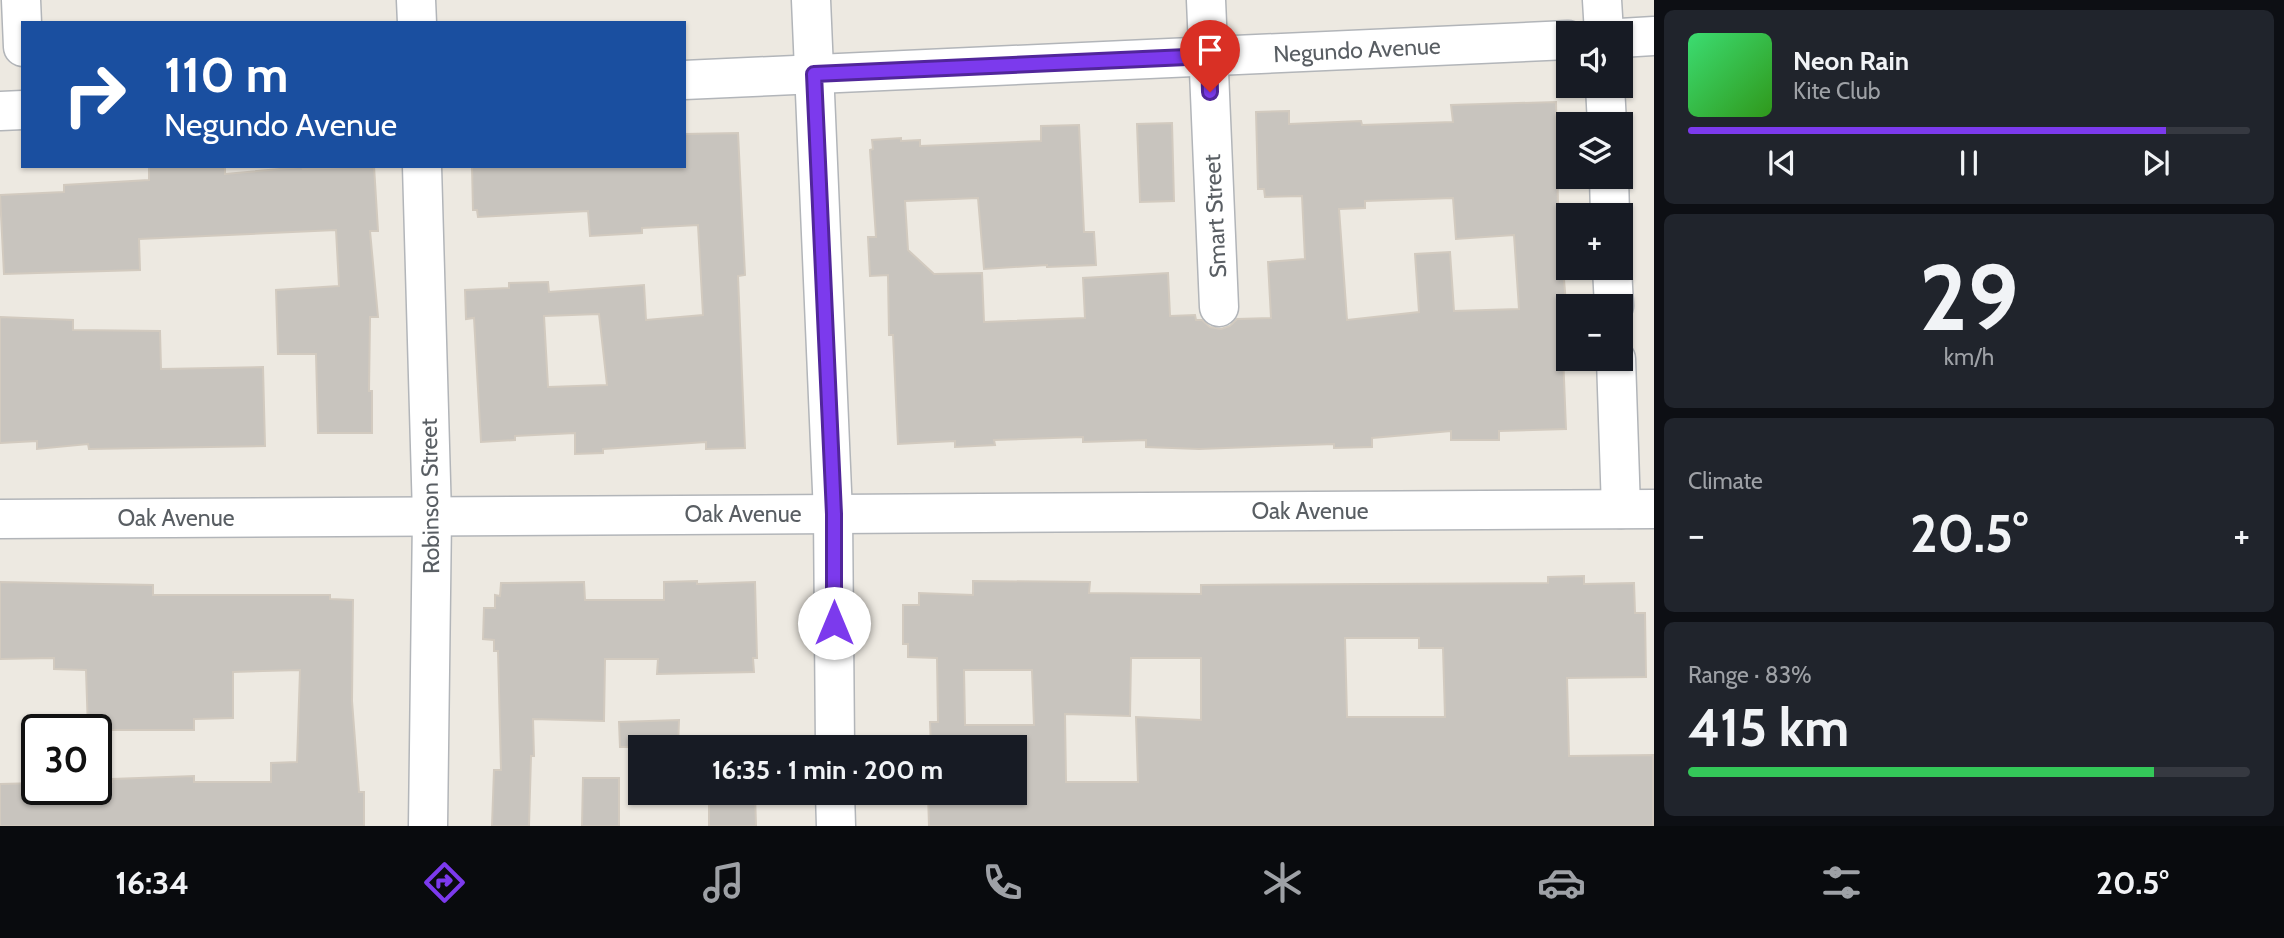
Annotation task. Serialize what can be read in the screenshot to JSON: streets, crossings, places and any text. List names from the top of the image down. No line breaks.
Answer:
{"streets":{"street":["Negundo Avenue","Smart Street","Robinson Street","Oak Avenue"]},"crossings":[["Negundo Avenue","Smart Street"],["Robinson Street","Oak Avenue"]],"page":{"map_buttons":["+","−"],"turn":["110 m","Negundo Avenue"],"song":["Neon Rain","Kite Club"],"tile":[["29","km/h"],"Climate",["Range · 83%","415 km"]],"heat":["−","20.5°","+"],"limit":"30","trip":"16:35 · 1 min · 200 m","tabs":["16:34","20.5°"]}}
